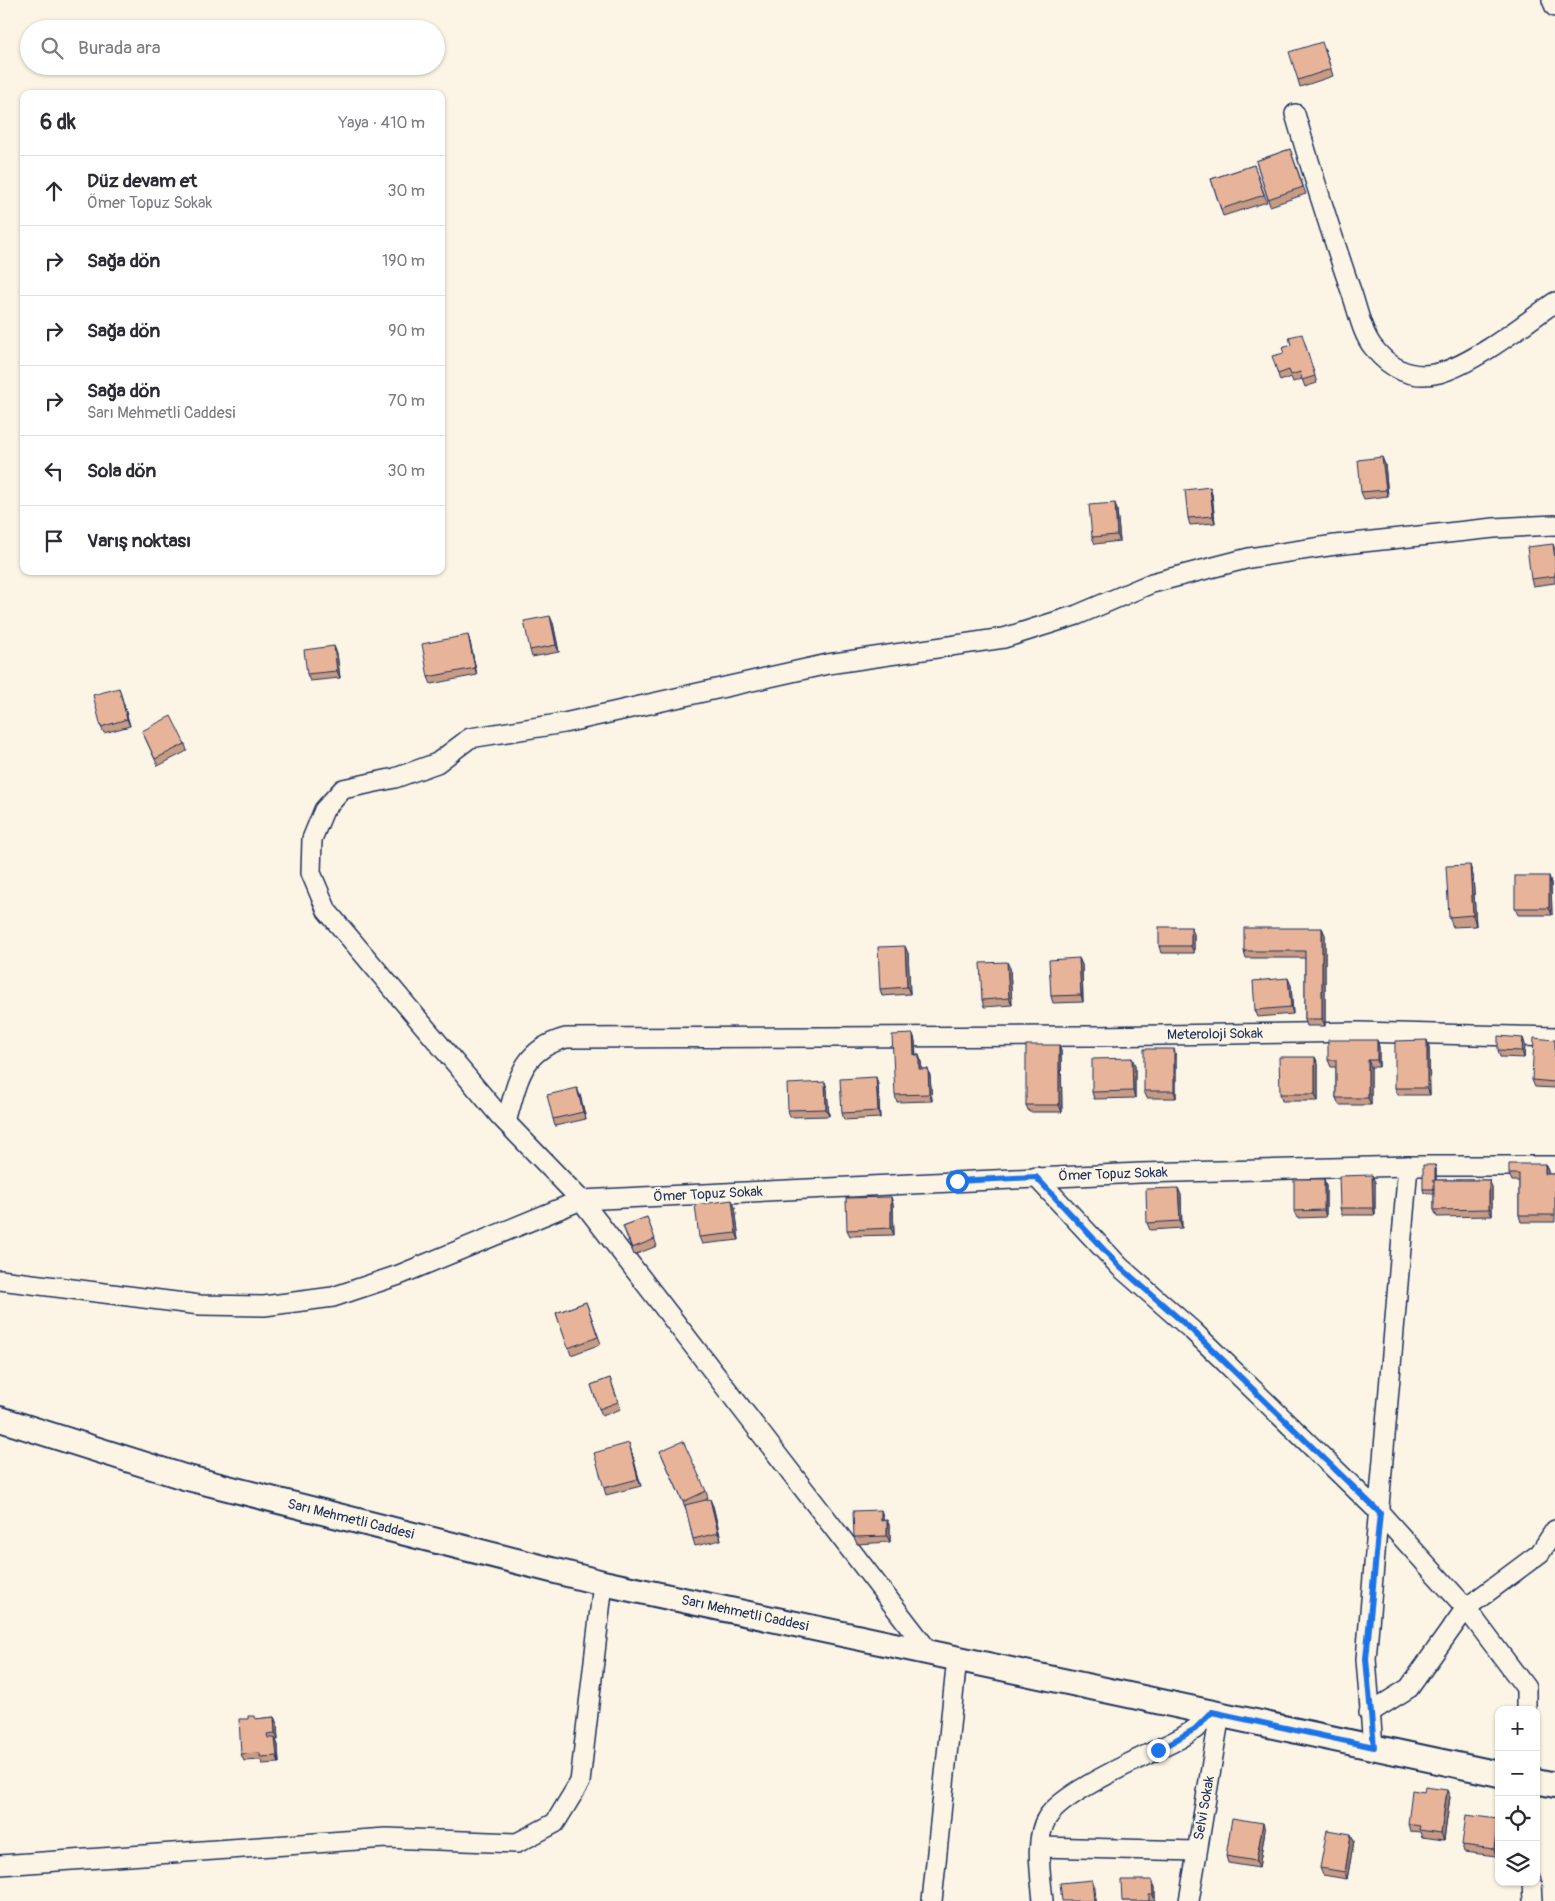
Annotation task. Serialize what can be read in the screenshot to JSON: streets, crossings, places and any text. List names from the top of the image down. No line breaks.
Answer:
{"streets":{"street":["Meteroloji Sokak","Ömer Topuz Sokak","Sarı Mehmetli Caddesi","Selvi Sokak"]},"crossings":[["Sarı Mehmetli Caddesi","Selvi Sokak"]],"page":{"search":"Burada ara","heading":["6 dk","Yaya · 410 m"],"list":[["Düz devam et","Ömer Topuz Sokak","30 m"],["Sağa dön","190 m"],["Sağa dön","90 m"],["Sağa dön","Sarı Mehmetli Caddesi","70 m"],["Sola dön","30 m"],"Varış noktası"],"map_buttons":["+","−"]}}
